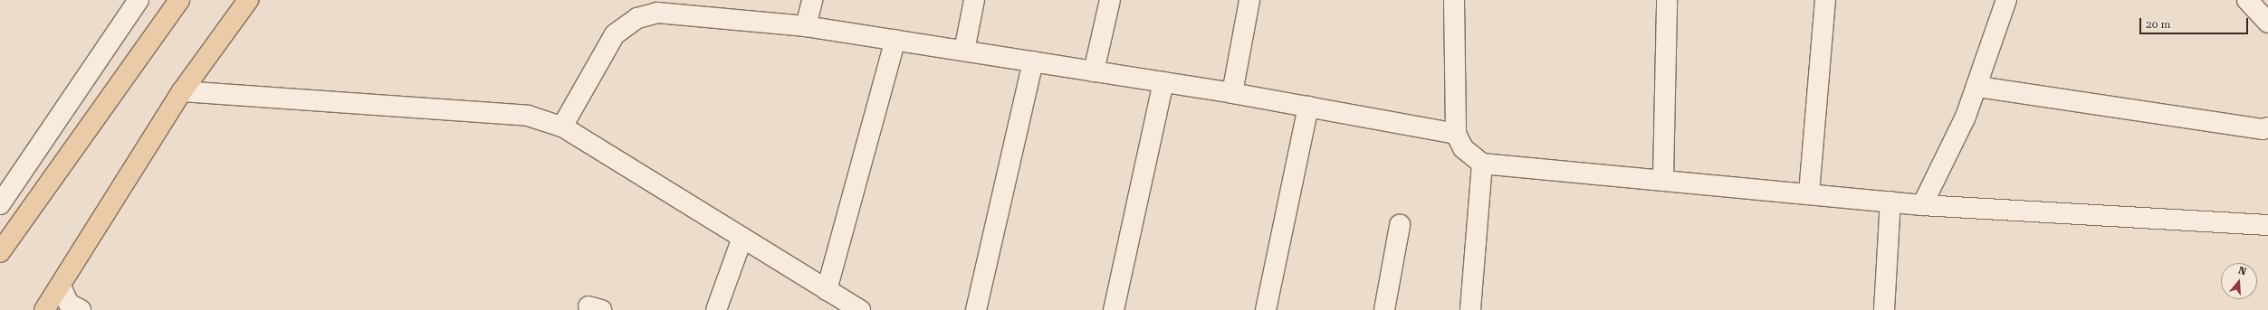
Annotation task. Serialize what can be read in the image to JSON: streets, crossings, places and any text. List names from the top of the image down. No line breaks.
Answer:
{"scale_bar":"20 m","north":"top"}
